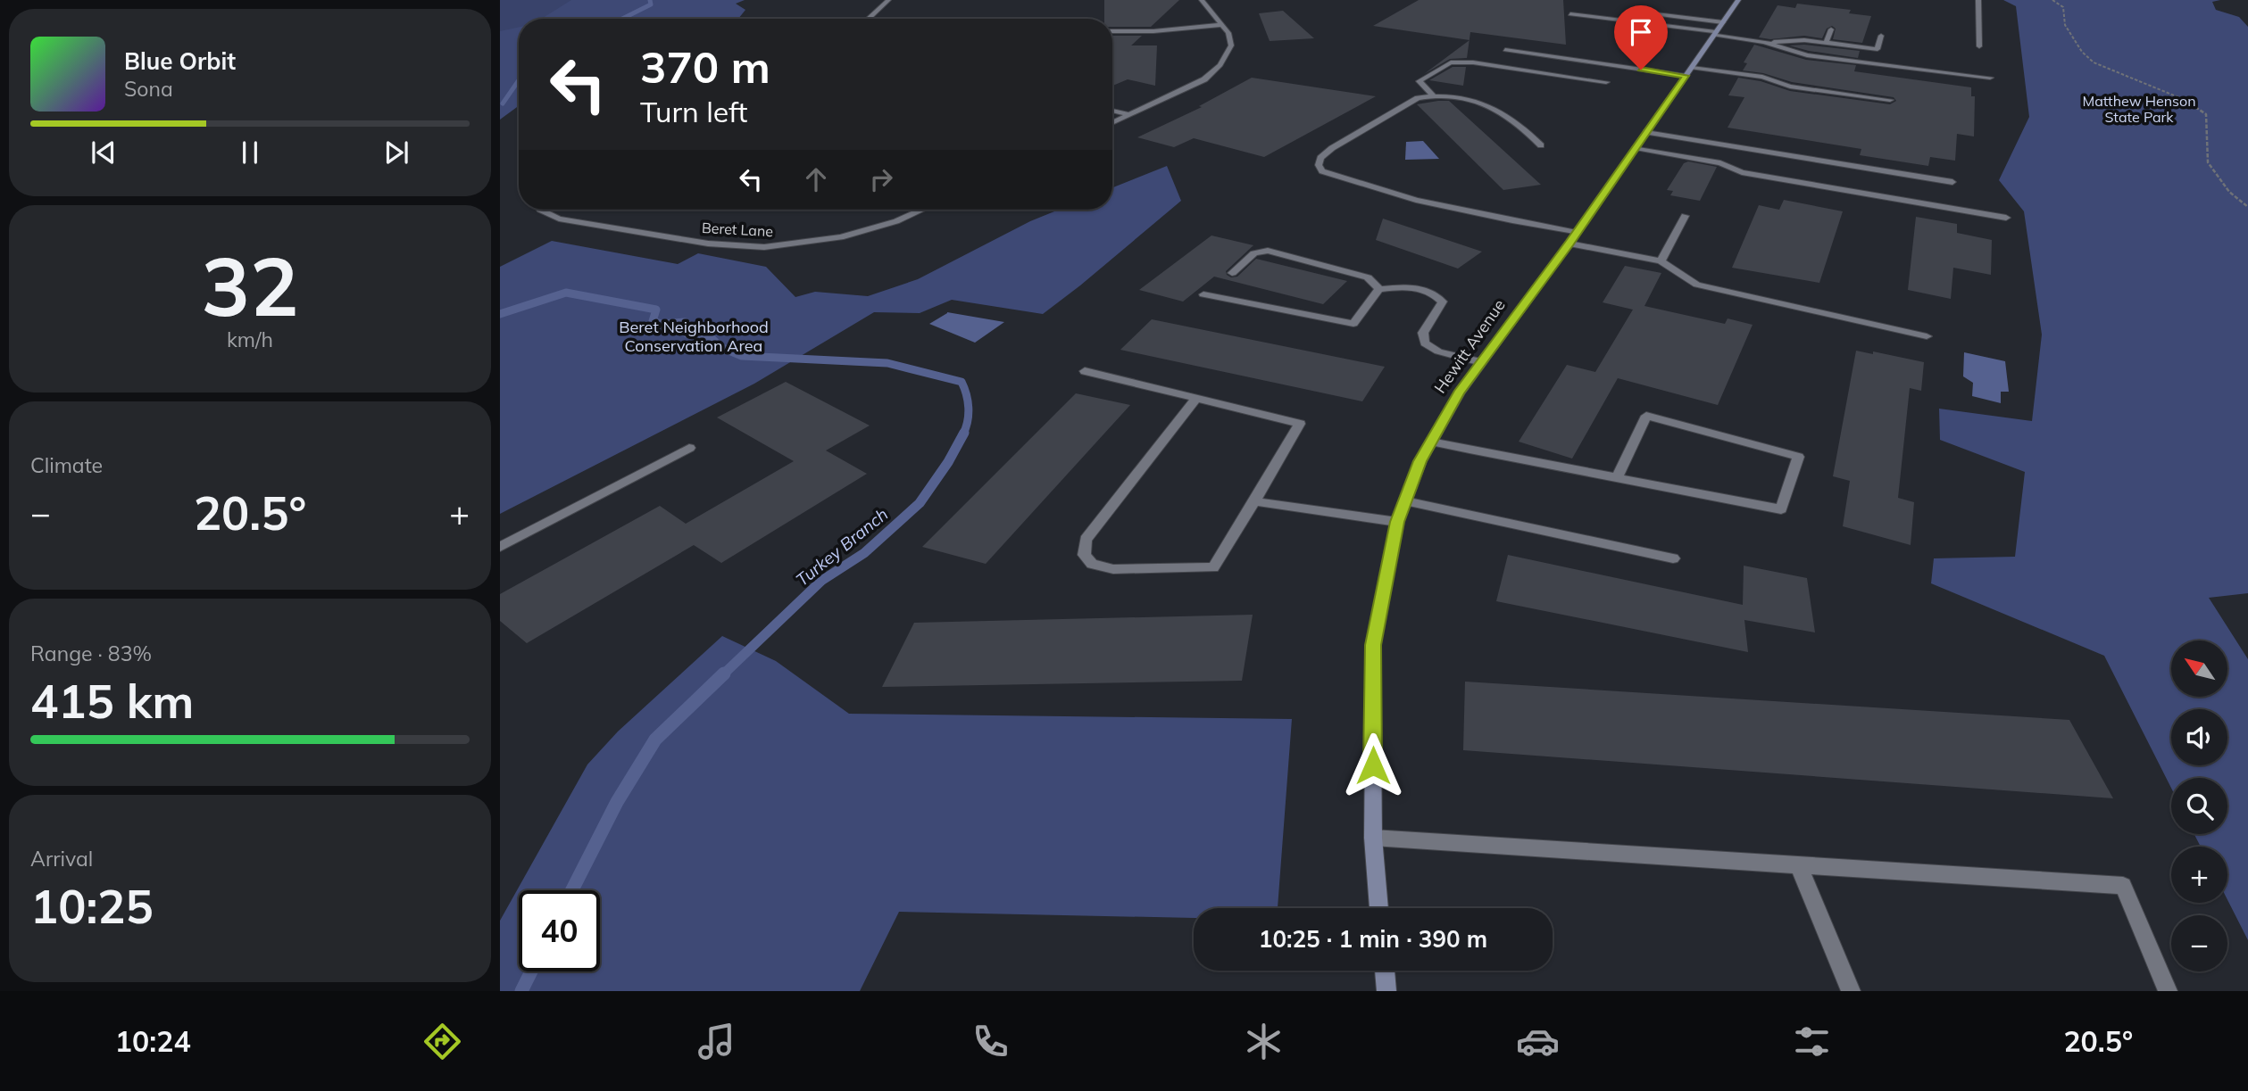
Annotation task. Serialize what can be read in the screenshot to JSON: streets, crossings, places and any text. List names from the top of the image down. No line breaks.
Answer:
{"streets":{"street":["Beret Lane","Hewitt Avenue"]},"water":["Turkey Branch"],"parks":["Matthew Henson State Park","Beret Neighborhood Conservation Area"],"north":"top left","page":{"turn":["370 m","Turn left"],"song":["Blue Orbit","Sona"],"tile":[["32","km/h"],"Climate",["Range · 83%","415 km"],["Arrival","10:25"]],"heat":["−","20.5°","+"],"map_buttons":["+","−"],"limit":"40","trip":"10:25 · 1 min · 390 m","tabs":["10:24","20.5°"]}}
